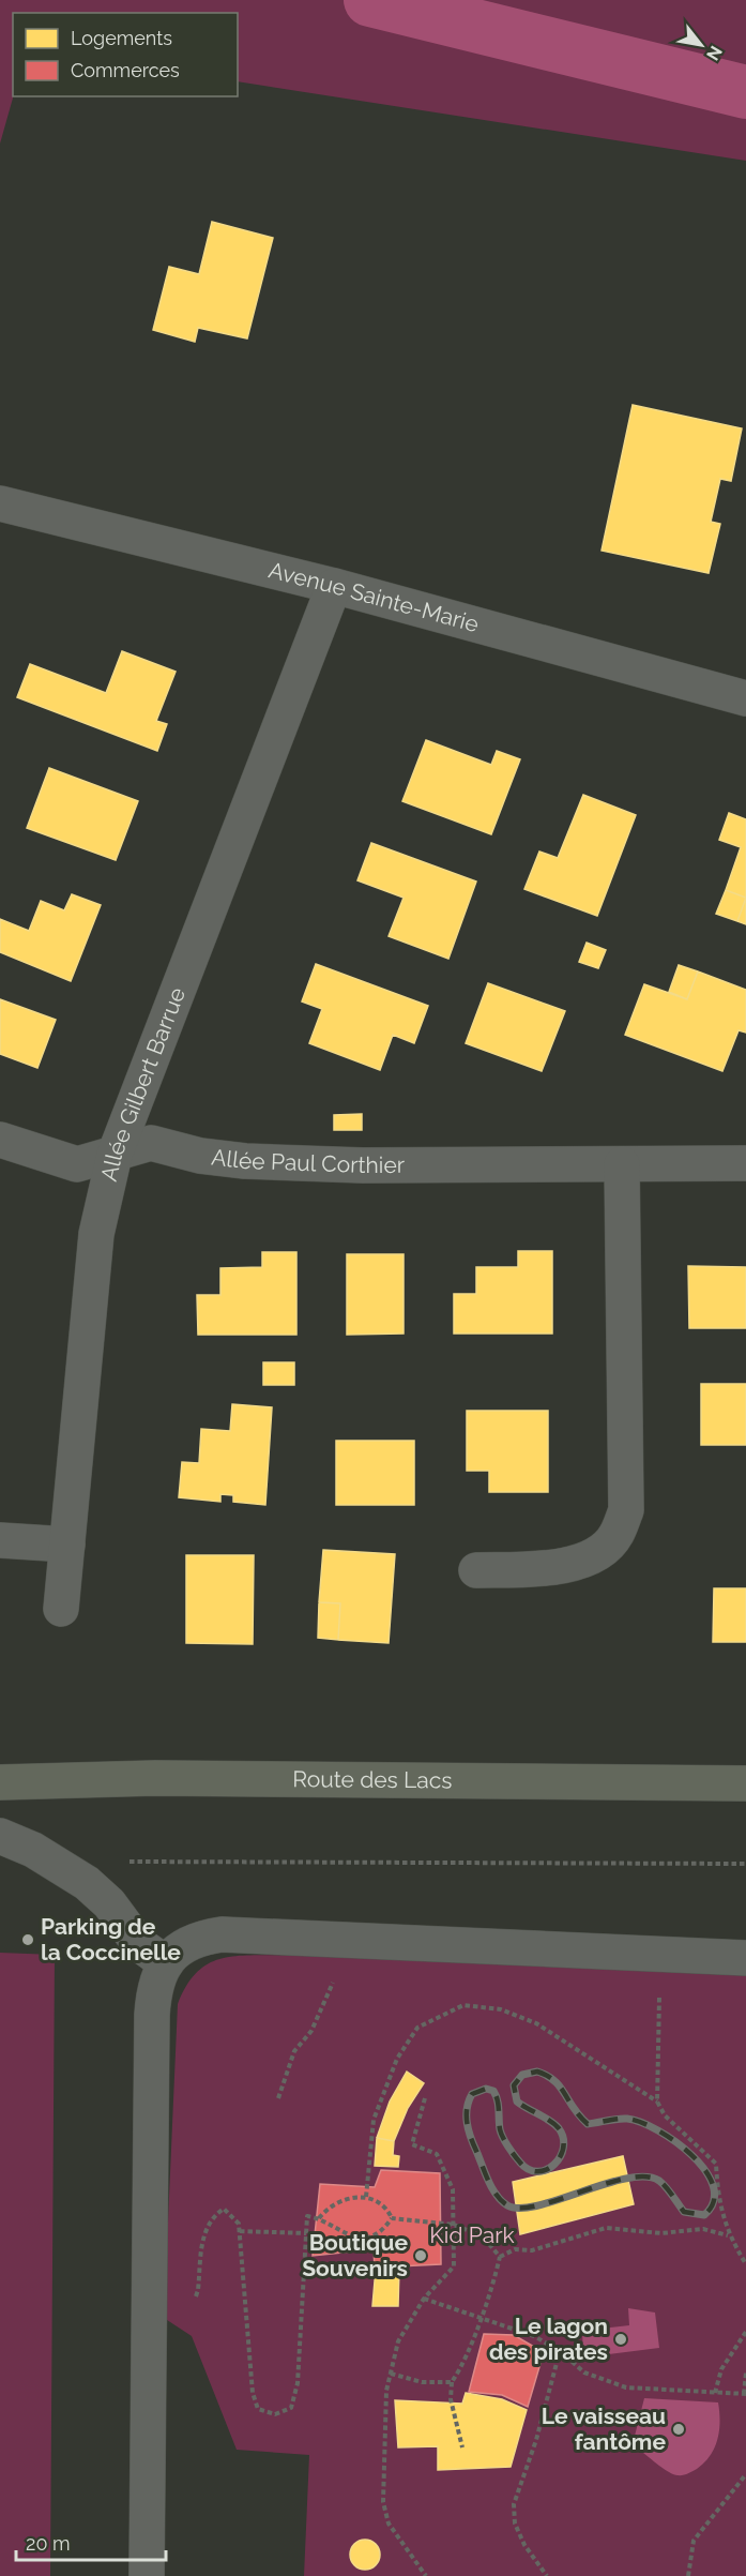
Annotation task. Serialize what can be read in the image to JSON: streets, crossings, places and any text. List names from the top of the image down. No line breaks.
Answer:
{"streets":{"main road":["Route des Lacs"],"street":["Avenue Sainte-Marie","Allée Gilbert Barrue","Allée Paul Corthier"]},"crossings":[["Avenue Sainte-Marie","Allée Gilbert Barrue"],["Allée Gilbert Barrue","Allée Paul Corthier"]],"parks":["Kid Park"],"places":["Parking de la Coccinelle","Boutique Souvenirs","Le lagon des pirates","Le vaisseau fantôme"],"legend":["Logements","Commerces"],"scale_bar":"20 m","north":"bottom right"}
